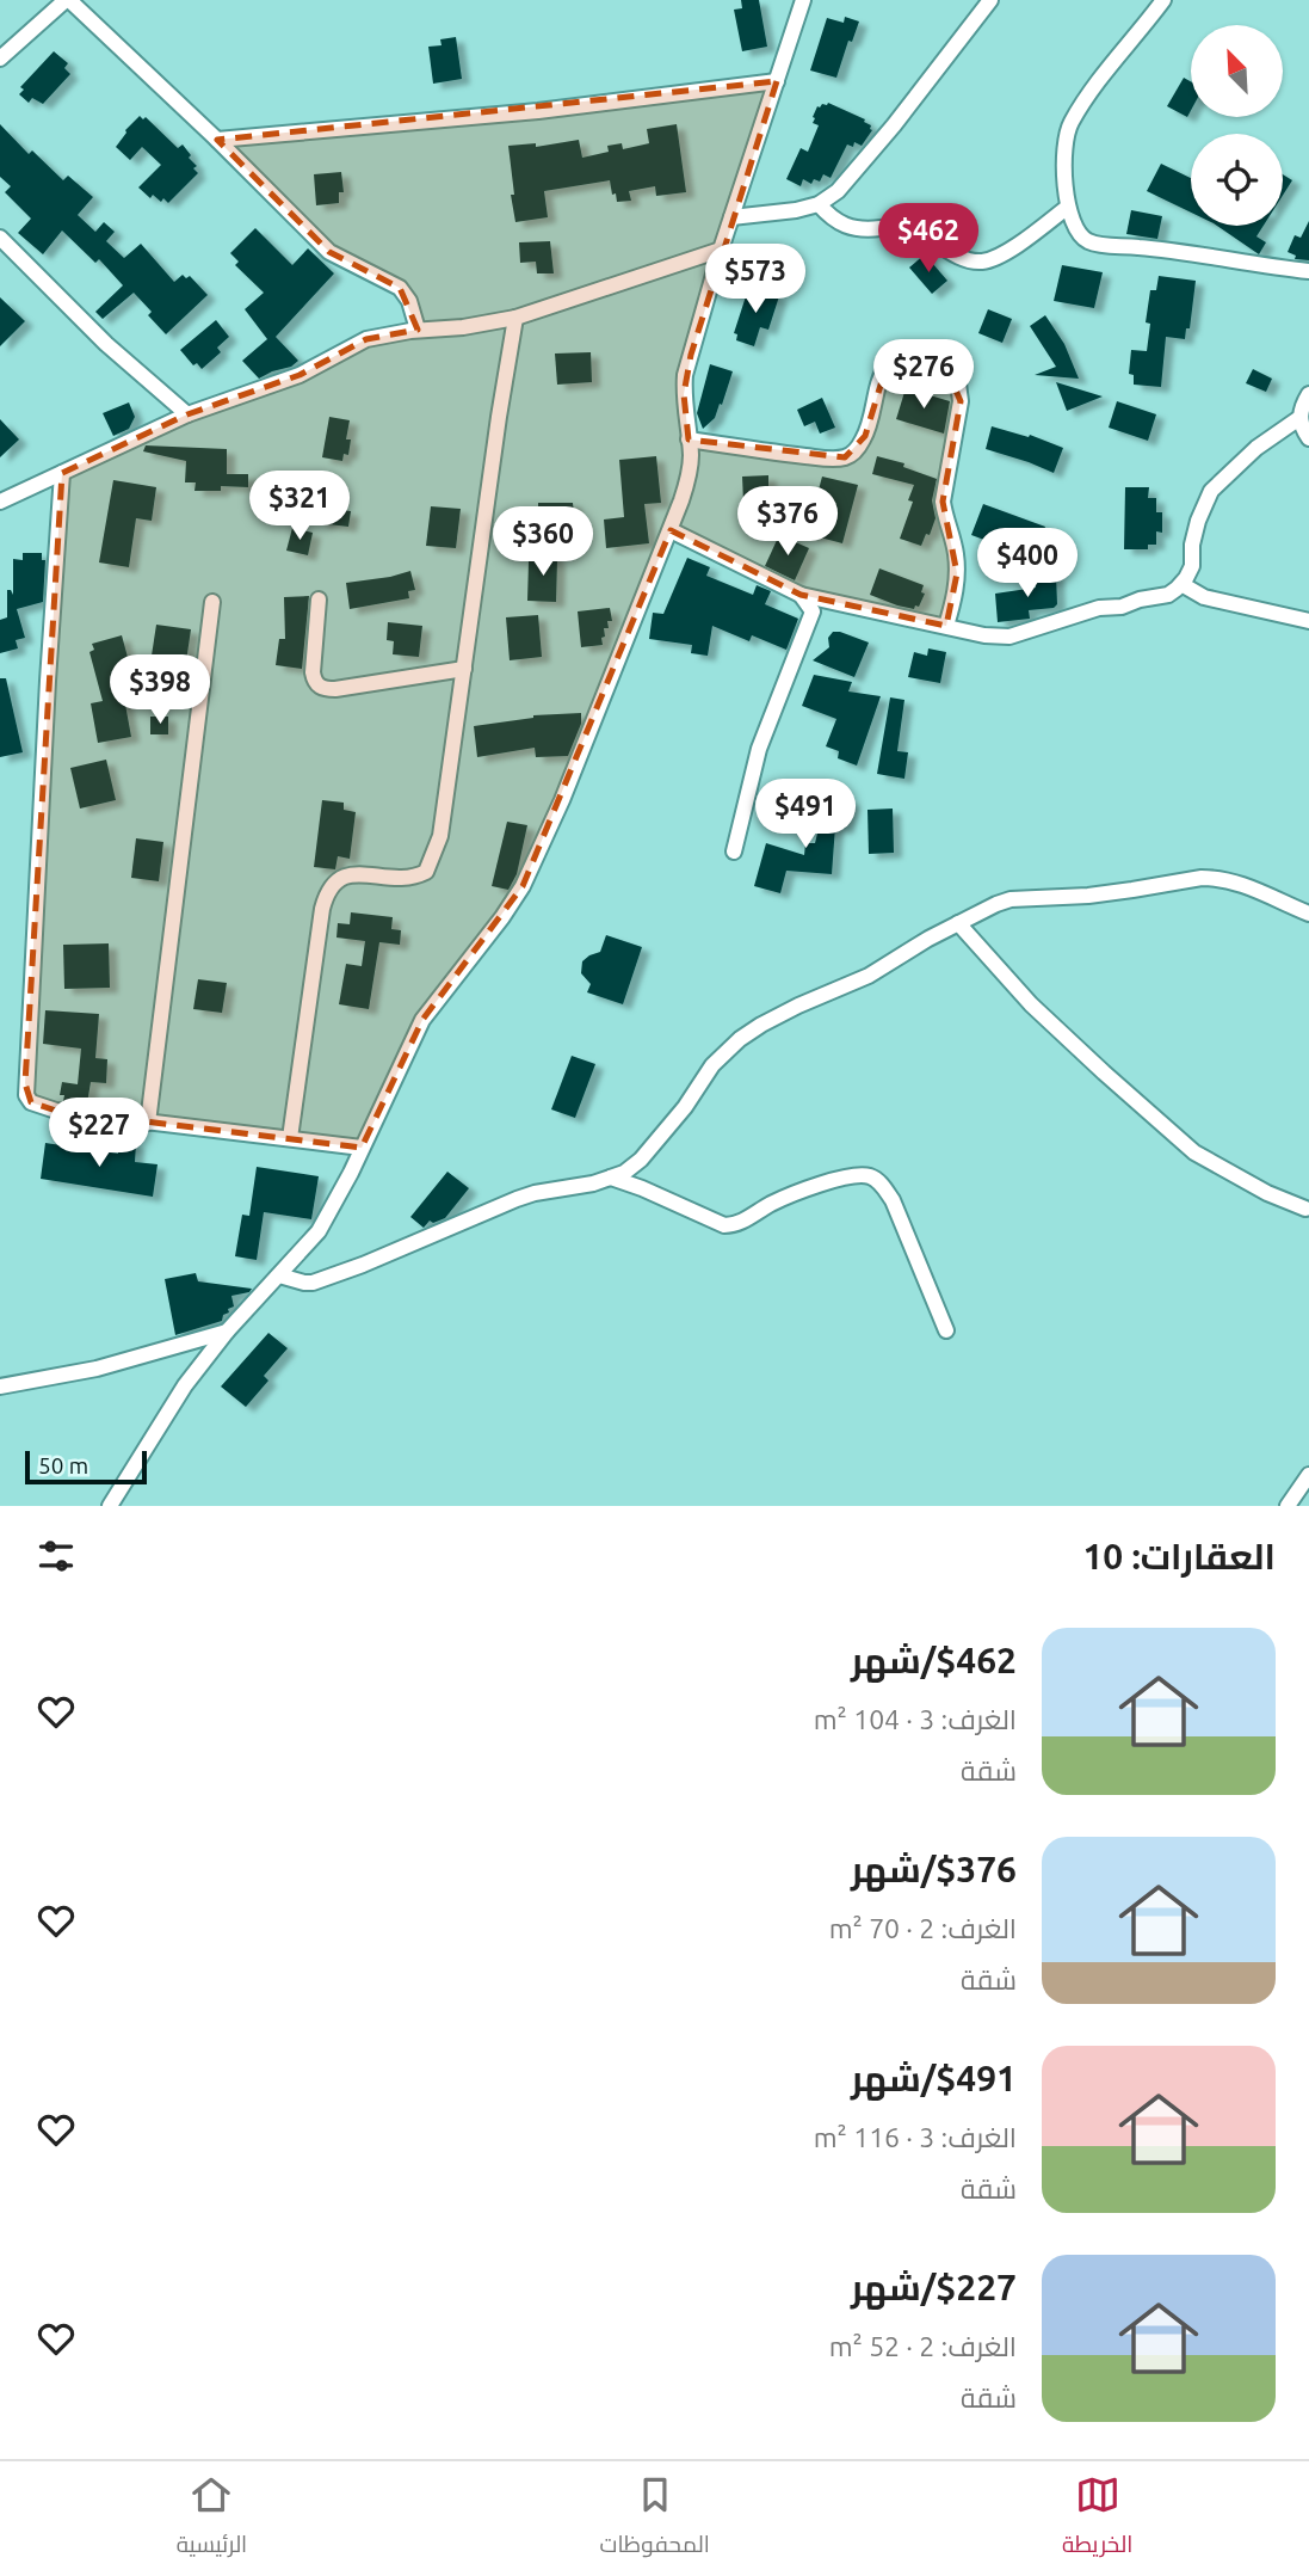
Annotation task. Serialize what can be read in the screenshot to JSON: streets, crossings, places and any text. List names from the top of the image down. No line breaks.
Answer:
{"scale_bar":"50 m","north":"top left","page":{"price":["$462","$573","$276","$321","$376","$360","$400","$398","$491","$227"],"scale":"50 m","heading":"العقارات: 10","list":[{"name":"$462/شهر","note":"الغرف: 3 · 104 m² · شقة"},{"name":"$376/شهر","note":"الغرف: 2 · 70 m² · شقة"},{"name":"$491/شهر","note":"الغرف: 3 · 116 m² · شقة"},{"name":"$227/شهر","note":"الغرف: 2 · 52 m² · شقة"}],"tabs":["الخريطة","المحفوظات","الرئيسية"]}}
